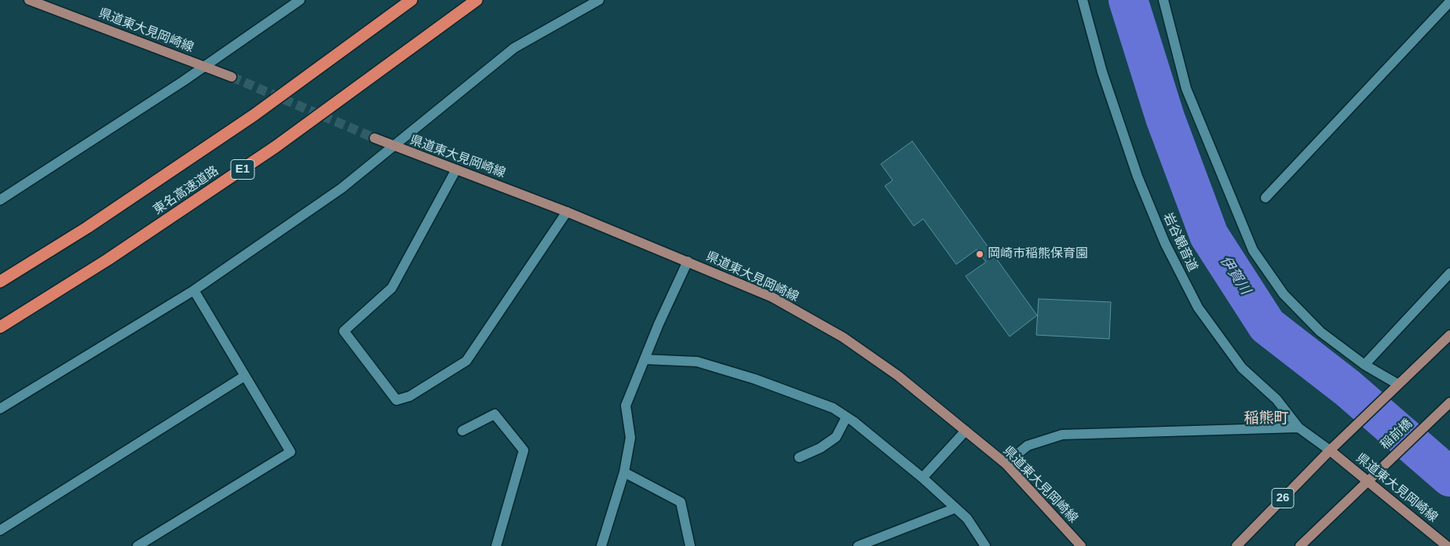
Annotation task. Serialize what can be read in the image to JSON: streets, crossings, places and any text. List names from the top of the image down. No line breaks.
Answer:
{"streets":{"highway":["E1","東名高速道路"],"main road":["県道東大見岡崎線","稲前橋","26"],"street":["岩谷観音道"]},"crossings":[["県道東大見岡崎線","岩谷観音道"],["県道東大見岡崎線","稲前橋"],["県道東大見岡崎線","26"],["岩谷観音道","26"]],"districts":["稲熊町"],"water":["伊賀川"],"places":["岡崎市稲熊保育園"]}
